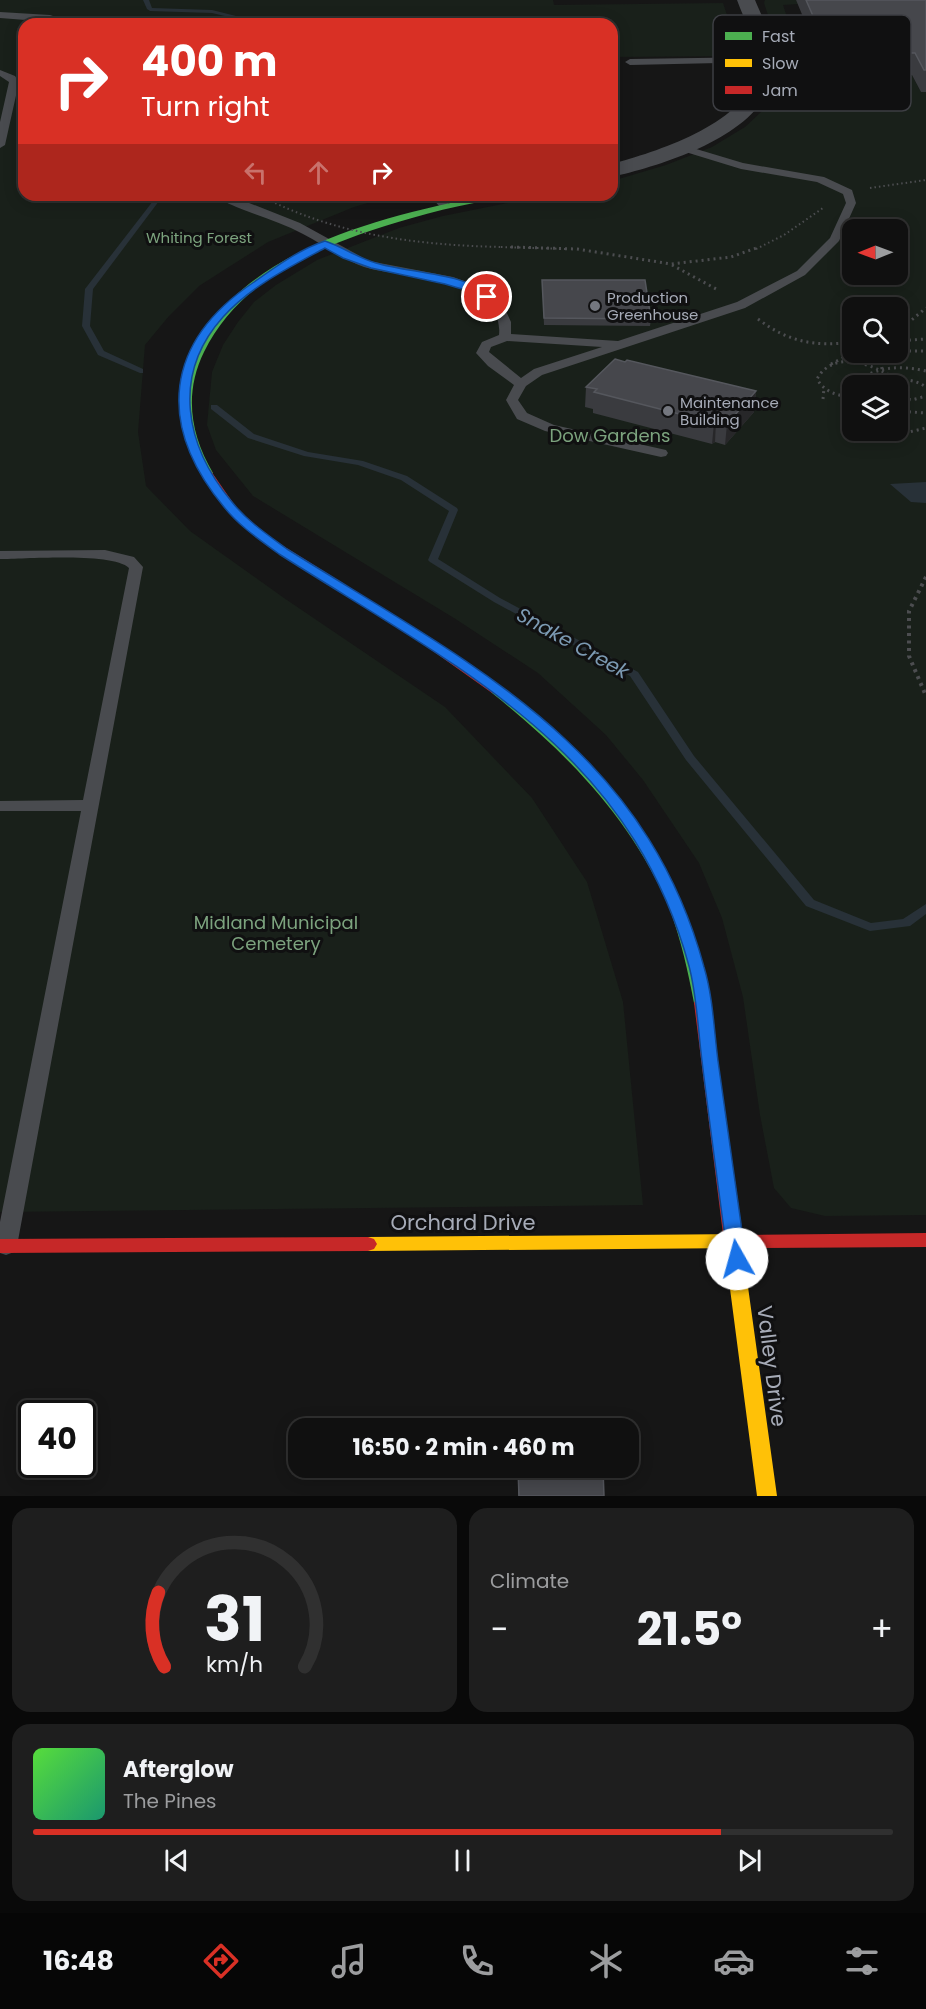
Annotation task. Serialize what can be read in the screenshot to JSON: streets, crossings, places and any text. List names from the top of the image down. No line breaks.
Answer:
{"streets":{"street":["Orchard Drive","Valley Drive"]},"crossings":[["Orchard Drive","Valley Drive"]],"water":["Snake Creek"],"parks":["Whiting Forest","Dow Gardens","Midland Municipal Cemetery"],"places":["Production Greenhouse","Maintenance Building"],"legend":["Fast","Slow","Jam"],"north":"left","page":{"turn":["400 m","Turn right"],"limit":"40","trip":"16:50 · 2 min · 460 m","tile":"Climate","heat":["−","21.5°","+"],"song":["Afterglow","The Pines"],"tabs":"16:48","gauge":["31","km/h"]}}
